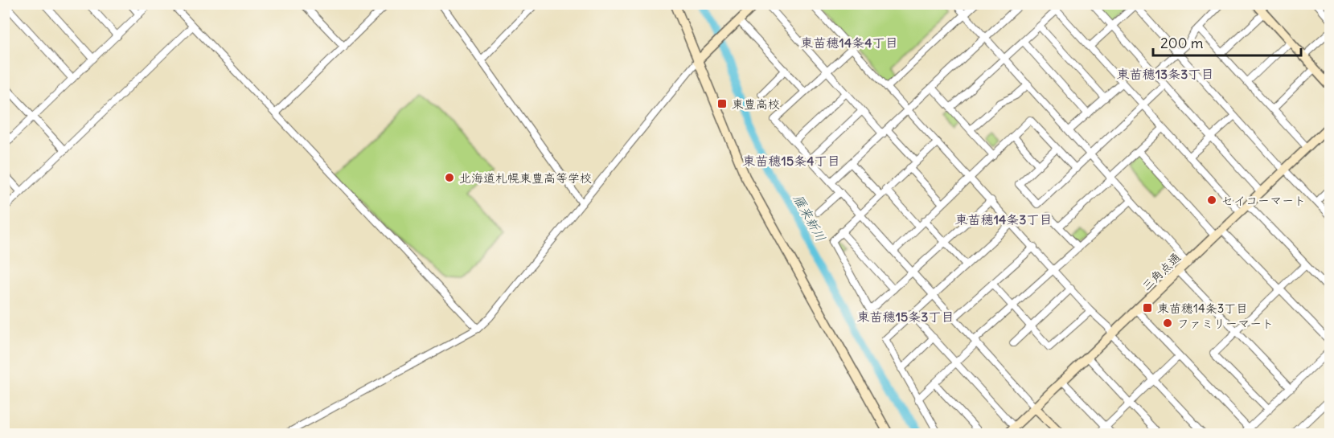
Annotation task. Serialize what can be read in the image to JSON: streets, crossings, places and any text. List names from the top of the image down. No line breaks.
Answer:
{"streets":{"street":["三角点通"]},"districts":["東苗穂14条4丁目","東苗穂13条3丁目","東苗穂15条4丁目","東苗穂14条3丁目","東苗穂15条3丁目"],"water":["雁来新川"],"places":{"transit":["東豊高校","東苗穂14条3丁目"],"other":["北海道札幌東豊高等学校","セイコーマート","ファミリーマート"]},"scale_bar":"200 m"}
